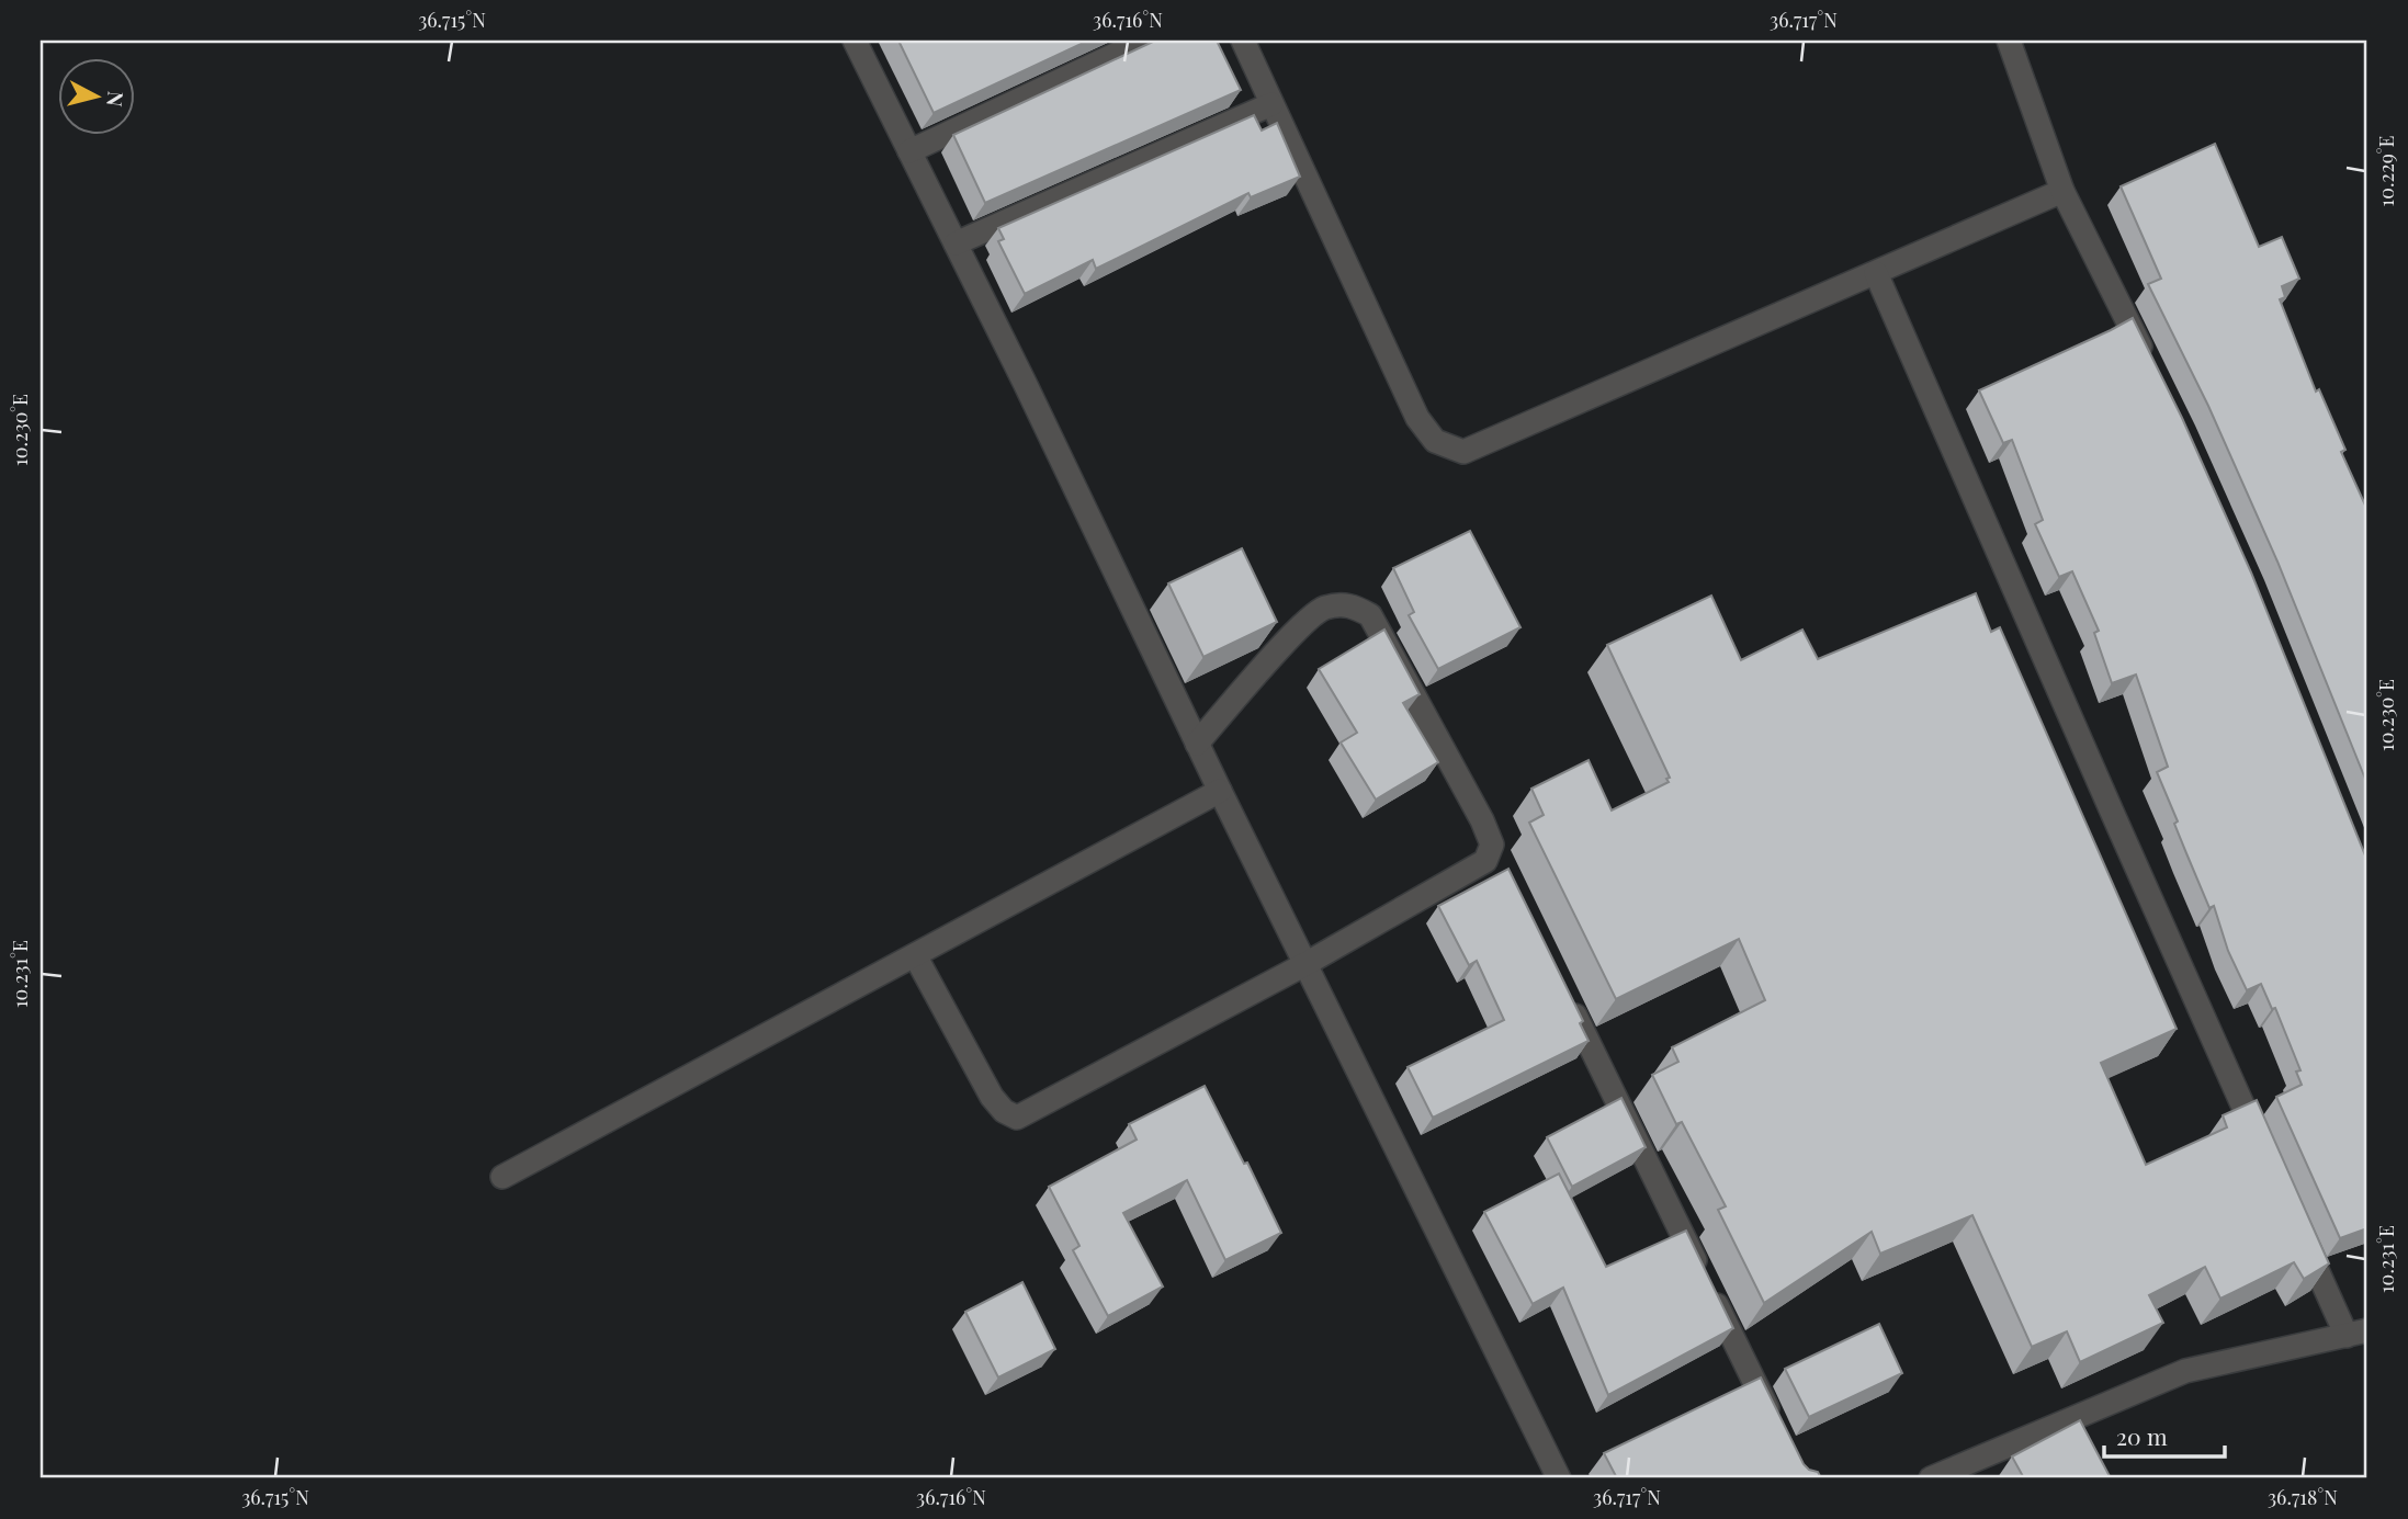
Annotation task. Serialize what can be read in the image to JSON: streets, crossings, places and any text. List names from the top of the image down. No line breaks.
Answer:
{"scale_bar":"20 m","north":"right","coordinates":["36.715°N","36.716°N","36.717°N","10.229°E","10.230°E","10.231°E","36.718°N"]}
